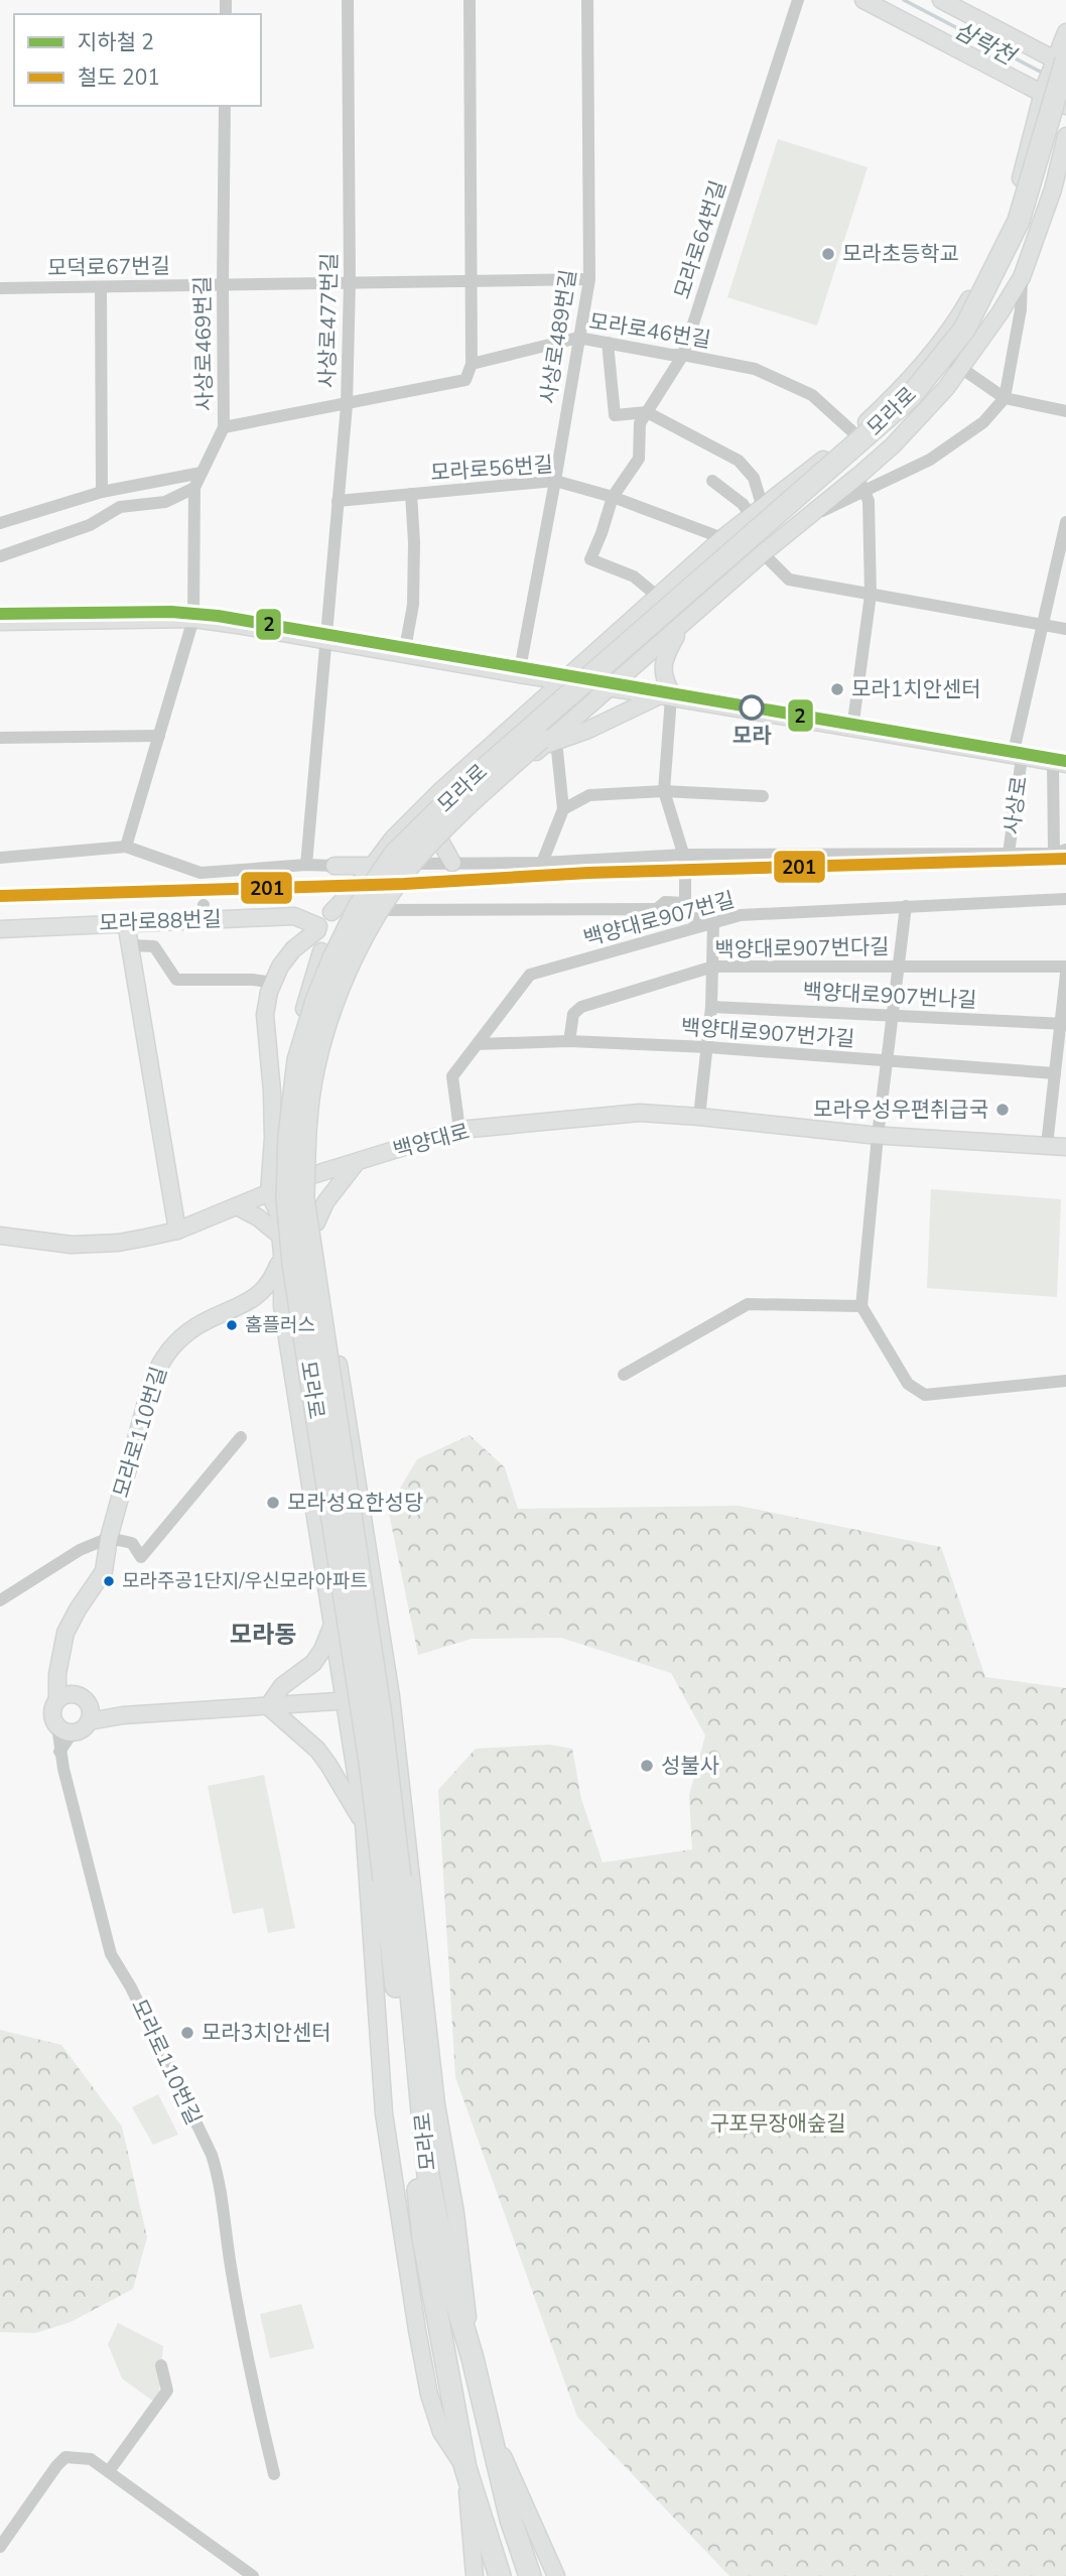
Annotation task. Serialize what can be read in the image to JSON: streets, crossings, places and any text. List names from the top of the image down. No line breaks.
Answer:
{"streets":{"highway":["모라로"],"main road":["사상로","모라로88번길","백양대로","모라로110번길"],"street":["모라로64번길","모덕로67번길","사상로477번길","모라로46번길","사상로489번길","사상로469번길","모라로56번길","백양대로907번길","백양대로907번다길","백양대로907번나길","백양대로907번가길"]},"crossings":[["모라로64번길","모라로46번길"],["모라로64번길","모라로"],["모라로64번길","모라로56번길"],["모덕로67번길","사상로477번길"],["모덕로67번길","사상로489번길"],["모덕로67번길","사상로469번길"],["사상로477번길","모라로46번길"],["사상로477번길","모라로56번길"],["사상로477번길","사상로"],["모라로46번길","사상로489번길"],["모라로46번길","사상로469번길"],["모라로46번길","모라로"],["사상로489번길","모라로56번길"],["사상로489번길","사상로"],["사상로469번길","사상로"],["모라로","모라로56번길"],["모라로","사상로"],["모라로","모라로88번길"],["모라로","백양대로"],["백양대로907번길","백양대로907번가길"],["백양대로907번길","백양대로"],["백양대로907번다길","백양대로907번가길"]],"districts":["모라동"],"water":["삼락천"],"parks":["구포무장애숲길"],"places":["모라초등학교","모라1치안센터","모라","모라우성우편취급국","홈플러스","모라성요한성당","모라주공1단지/우신모라아파트","성불사","모라3치안센터"],"lines":["metro line 2","rail line 201"],"legend":["지하철 2","철도 201"]}
